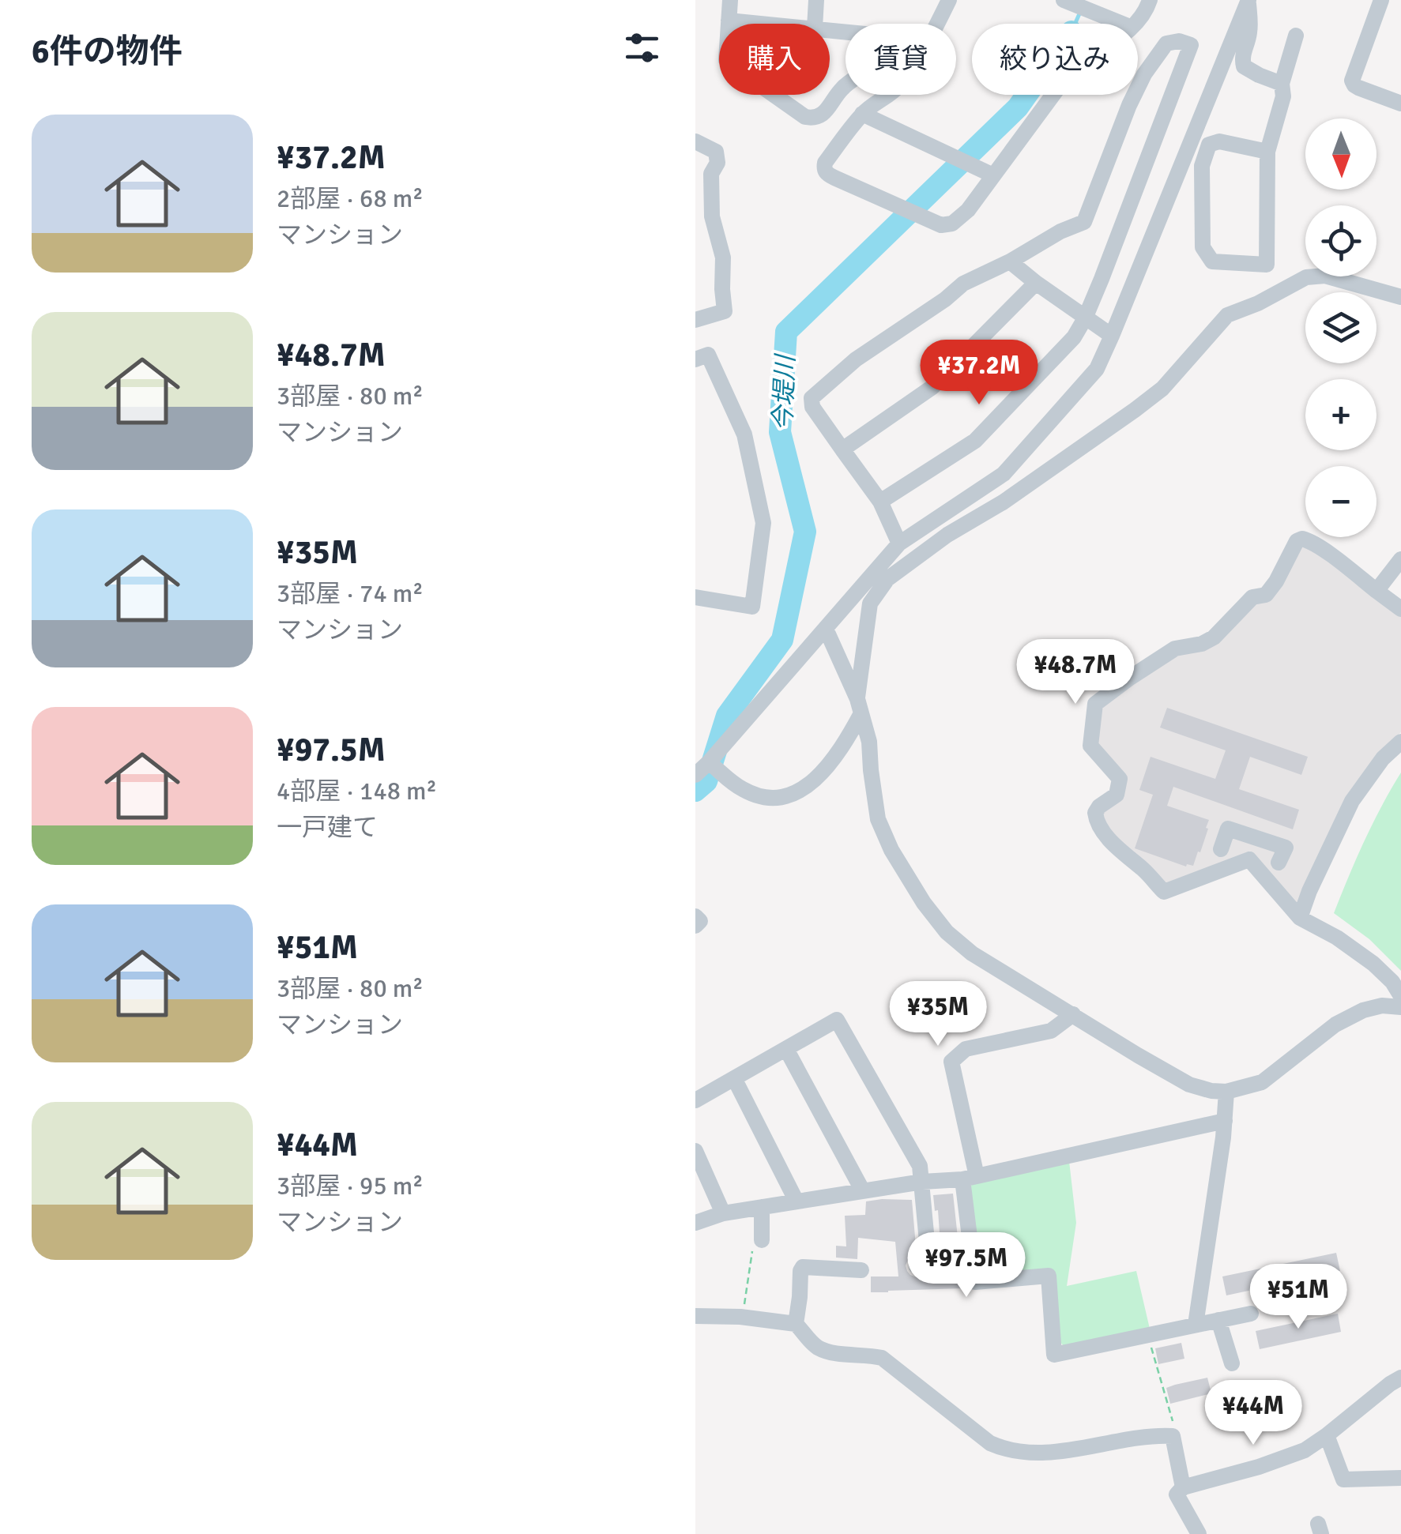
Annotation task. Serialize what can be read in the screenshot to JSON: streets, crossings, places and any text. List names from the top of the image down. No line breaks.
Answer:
{"water":["今堤川"],"north":"bottom","page":{"heading":"6件の物件","chip":["購入","賃貸","絞り込み"],"list":[{"name":"¥37.2M","note":"2部屋 · 68 m² · マンション"},{"name":"¥48.7M","note":"3部屋 · 80 m² · マンション"},{"name":"¥35M","note":"3部屋 · 74 m² · マンション"},{"name":"¥97.5M","note":"4部屋 · 148 m² · 一戸建て"},{"name":"¥51M","note":"3部屋 · 80 m² · マンション"},{"name":"¥44M","note":"3部屋 · 95 m² · マンション"}],"map_buttons":["+","−"],"price":["¥37.2M","¥48.7M","¥35M","¥97.5M","¥51M","¥44M"]}}
